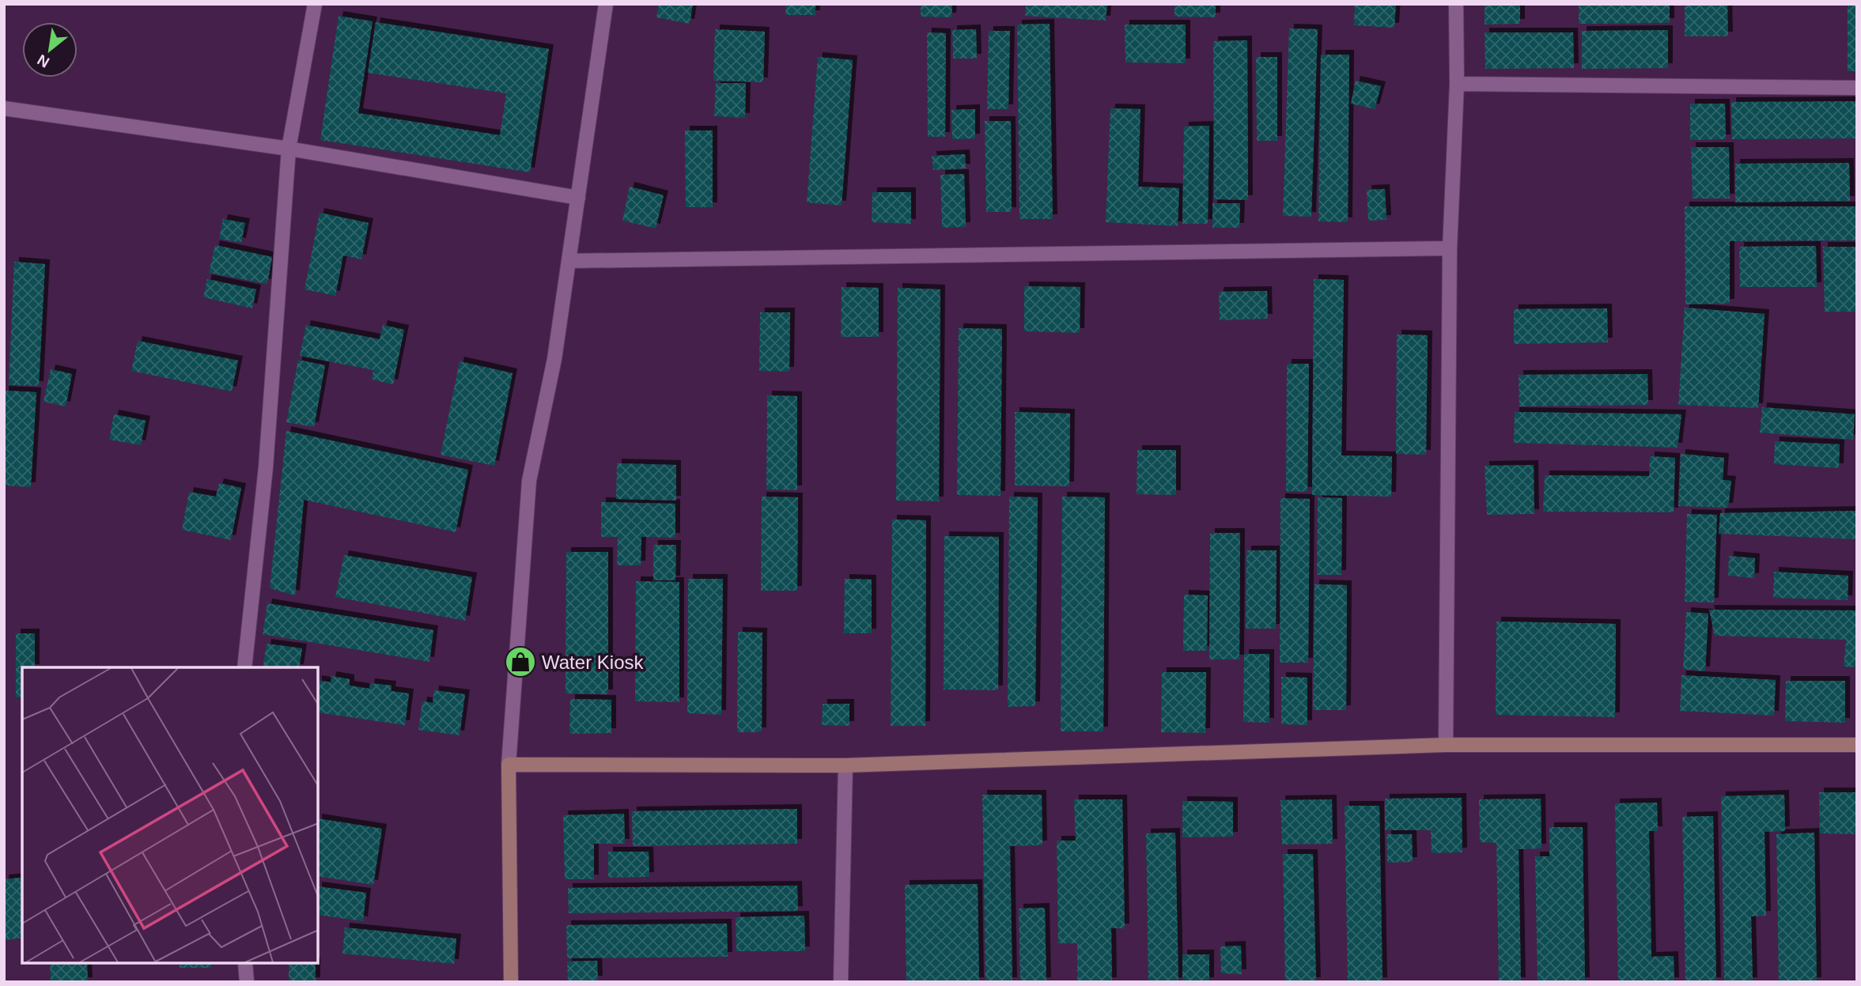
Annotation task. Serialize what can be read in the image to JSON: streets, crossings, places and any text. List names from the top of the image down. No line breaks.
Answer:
{"places":{"shop":["Water Kiosk"]},"north":"bottom left"}
